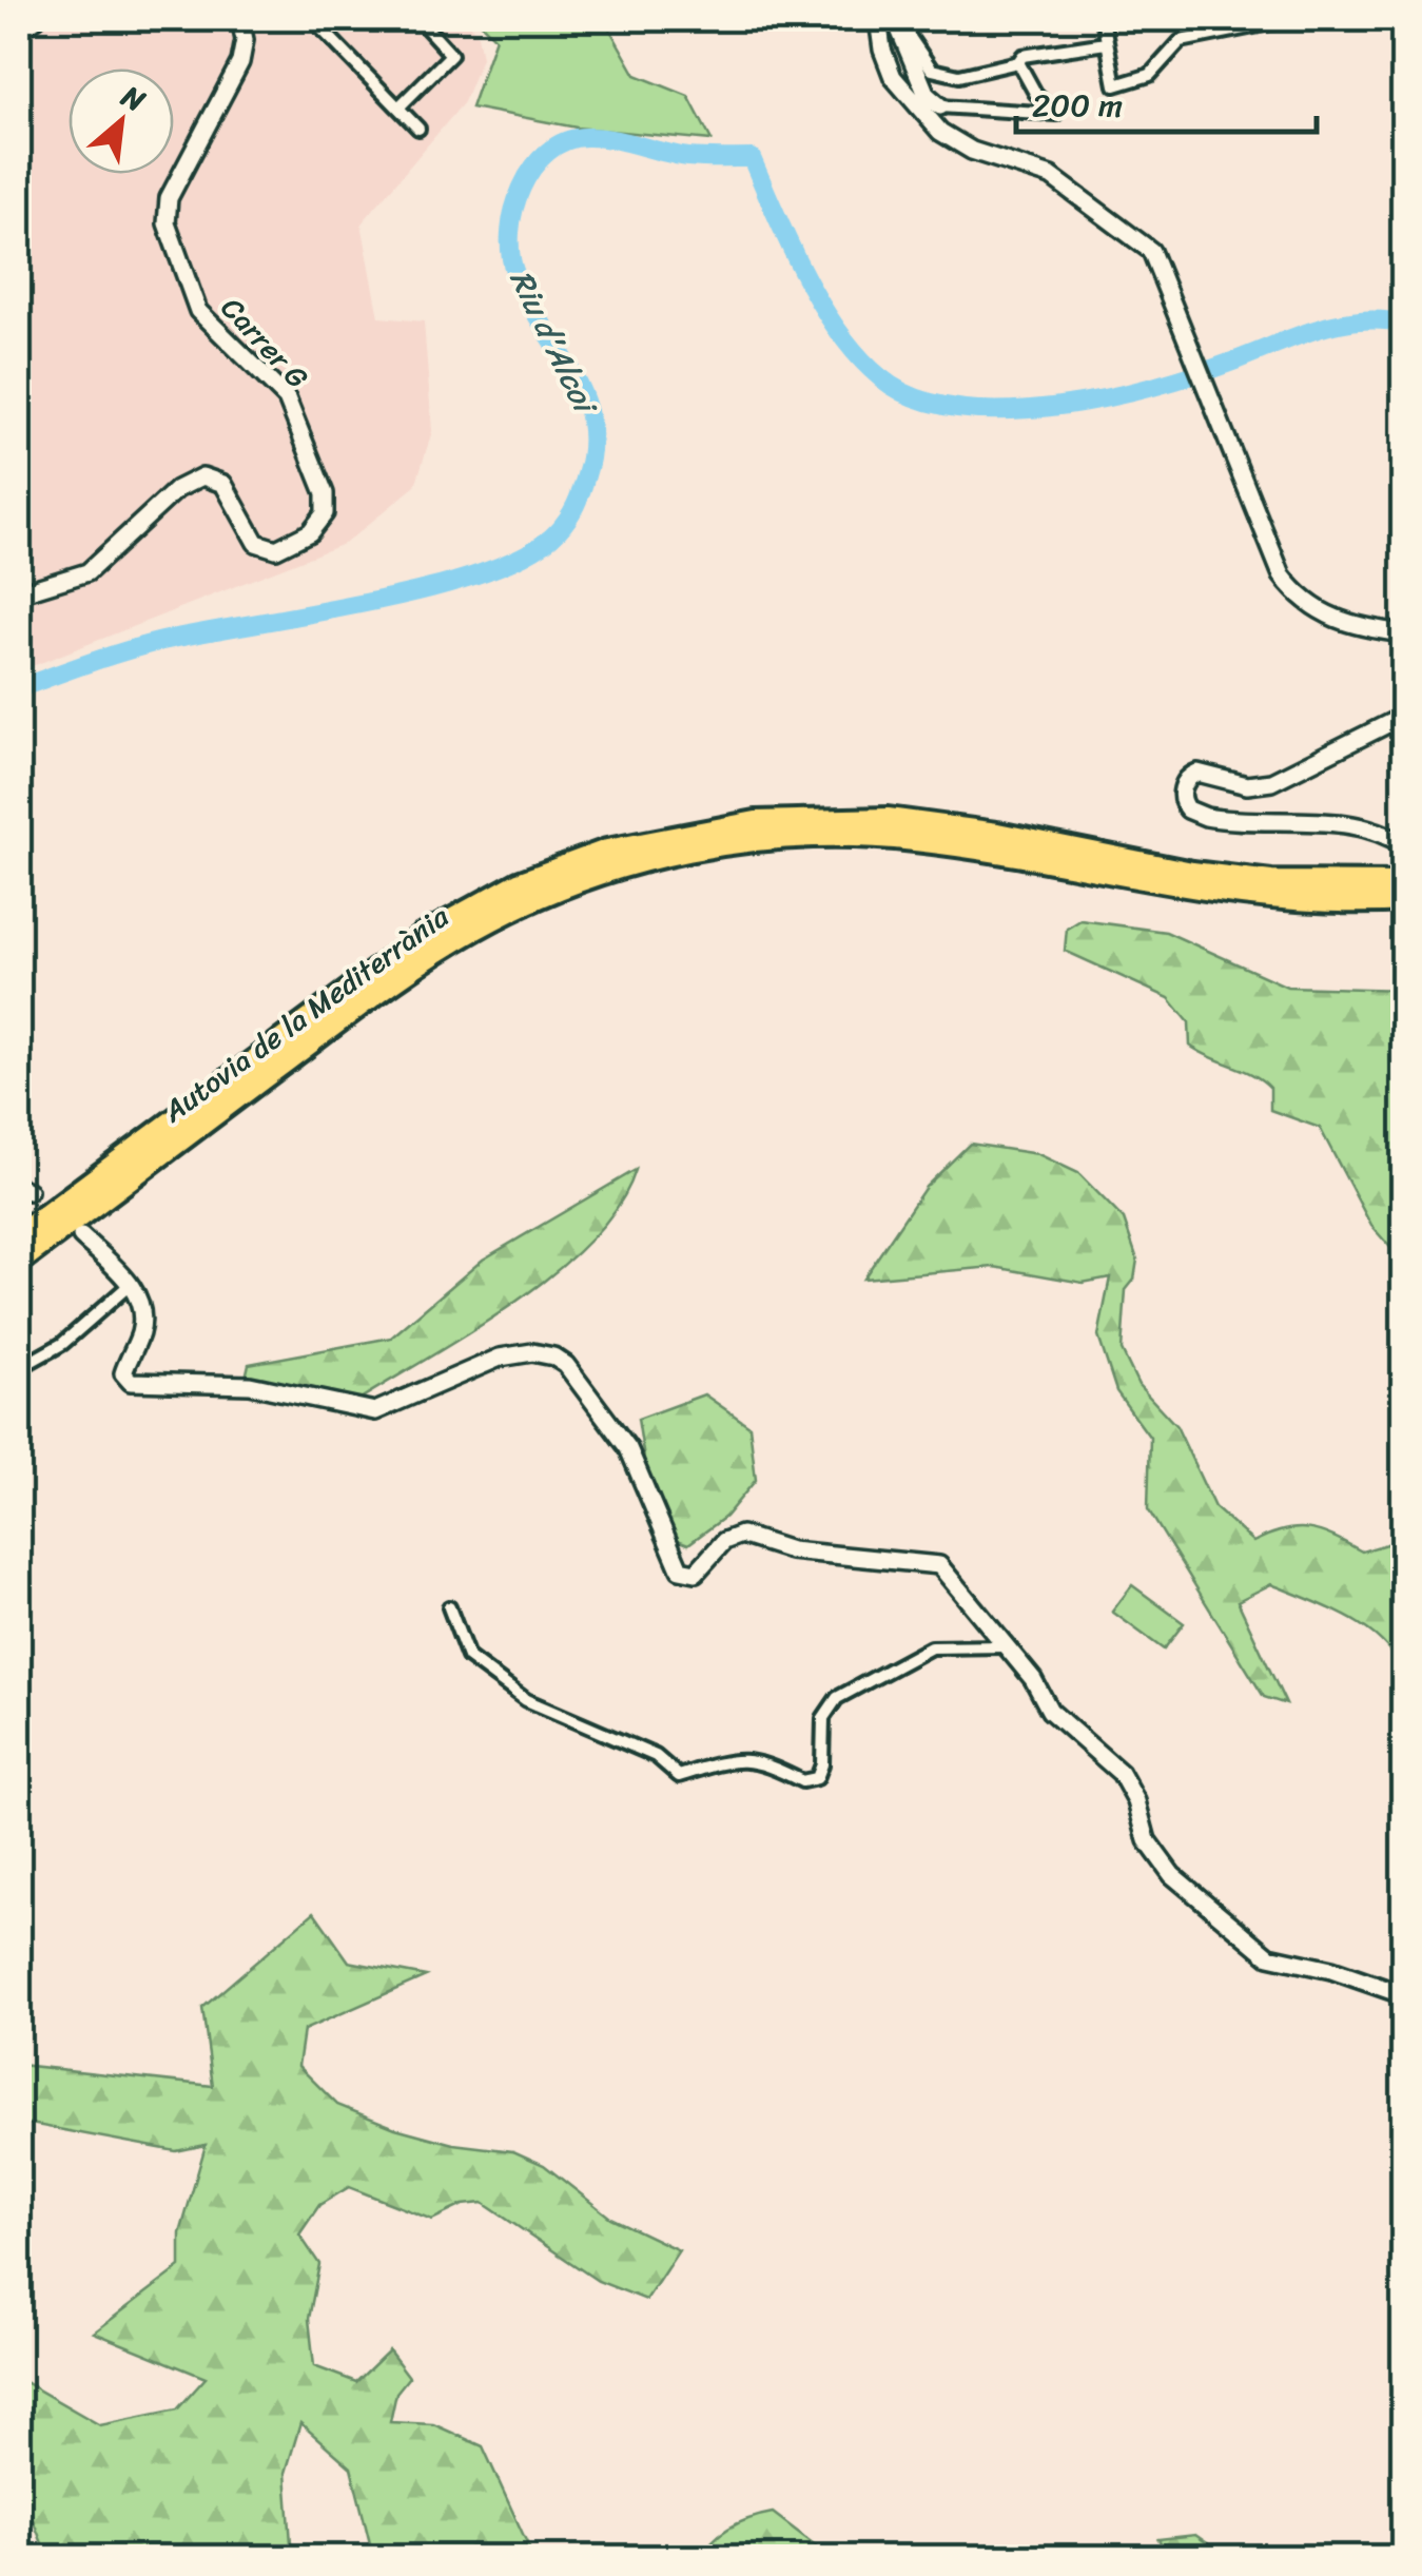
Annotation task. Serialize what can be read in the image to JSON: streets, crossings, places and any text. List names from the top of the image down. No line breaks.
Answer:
{"streets":{"highway":["Autovia de la Mediterrània"],"street":["Carrer G"]},"water":["Riu d'Alcoi"],"scale_bar":"200 m","north":"top right"}
